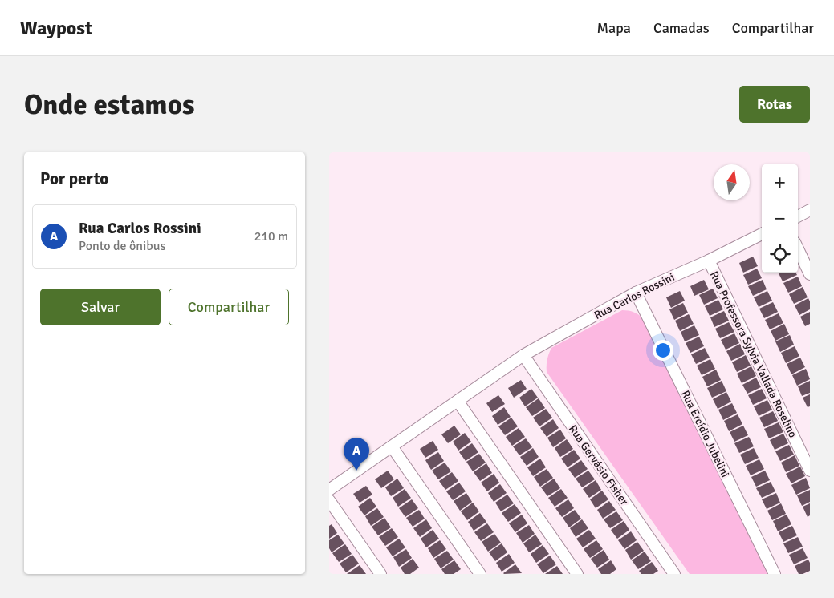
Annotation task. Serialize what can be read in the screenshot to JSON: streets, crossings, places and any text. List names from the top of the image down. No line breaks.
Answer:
{"streets":{"street":["Rua Carlos Rossini","Rua Professora Sylvia Vallada Roselino","Rua Ercídio Jubelini","Rua Gervásio Fisher"]},"crossings":[["Rua Carlos Rossini","Rua Professora Sylvia Vallada Roselino"],["Rua Carlos Rossini","Rua Ercídio Jubelini"],["Rua Carlos Rossini","Rua Gervásio Fisher"]],"north":"top","page":{"header":"Waypost","nav":["Mapa","Camadas","Compartilhar"],"buttons":["Rotas",["Salvar","Compartilhar"]],"title":"Onde estamos","heading":"Por perto","map_buttons":["+","−"],"list":[{"mark":"A","name":"Rua Carlos Rossini","note":"Ponto de ônibus","value":"210 m"}],"pins":"A"}}
